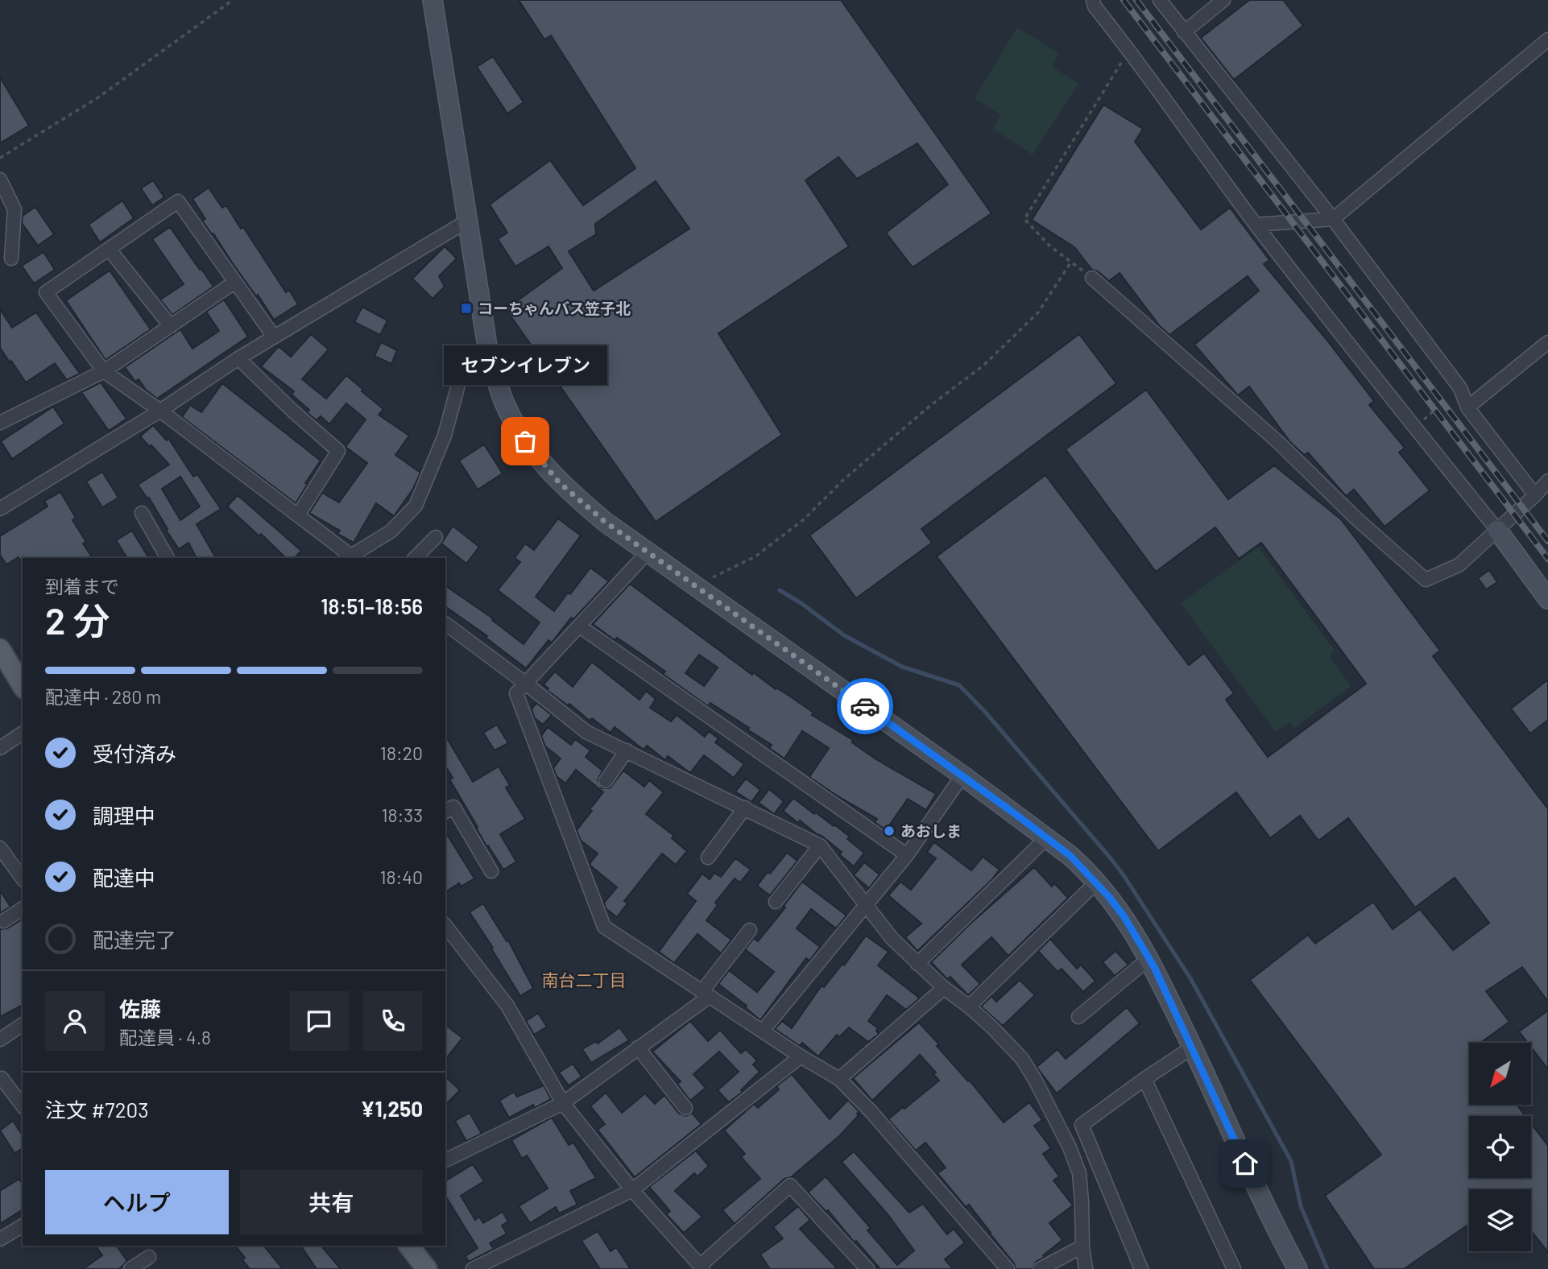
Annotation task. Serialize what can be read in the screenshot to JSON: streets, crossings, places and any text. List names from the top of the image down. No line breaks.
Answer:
{"districts":["南台二丁目"],"places":{"transit":["コーちゃんバス笠子北"],"other":["セブンイレブン","あおしま"]},"north":"bottom left","page":{"bubble":"セブンイレブン","heading":["2 分","到着まで","18:51–18:56"],"panel":["佐藤","配達員 · 4.8","注文 #7203","¥1,250"],"bar":"配達中 · 280 m","list":[["受付済み","18:20"],["調理中","18:33"],["配達中","18:40"],"配達完了"],"buttons":["ヘルプ","共有"]}}
